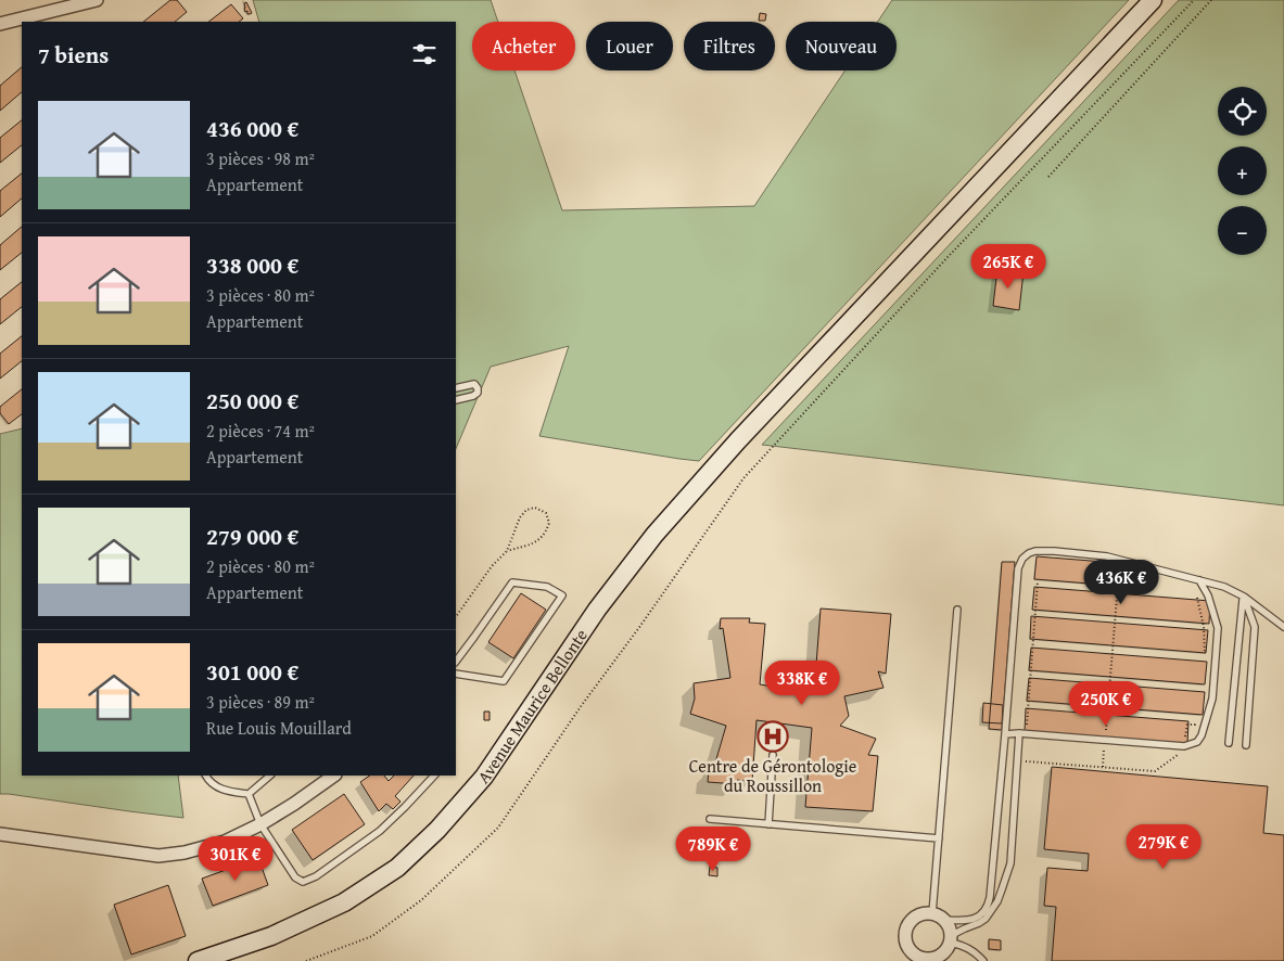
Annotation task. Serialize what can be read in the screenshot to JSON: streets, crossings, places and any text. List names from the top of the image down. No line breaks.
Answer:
{"streets":{"main road":["Avenue Maurice Bellonte"]},"places":{"hospital":["Centre de Gérontologie du Roussillon"]},"page":{"chip":["Acheter","Louer","Filtres","Nouveau"],"heading":"7 biens","map_buttons":["+","−"],"list":[{"name":"436 000 €","note":"3 pièces · 98 m² · Appartement"},{"name":"338 000 €","note":"3 pièces · 80 m² · Appartement"},{"name":"250 000 €","note":"2 pièces · 74 m² · Appartement"},{"name":"279 000 €","note":"2 pièces · 80 m² · Appartement"},{"name":"301 000 €","note":"3 pièces · 89 m² · Rue Louis Mouillard"}],"price":["265K €","436K €","338K €","250K €","279K €","789K €","301K €"]}}
